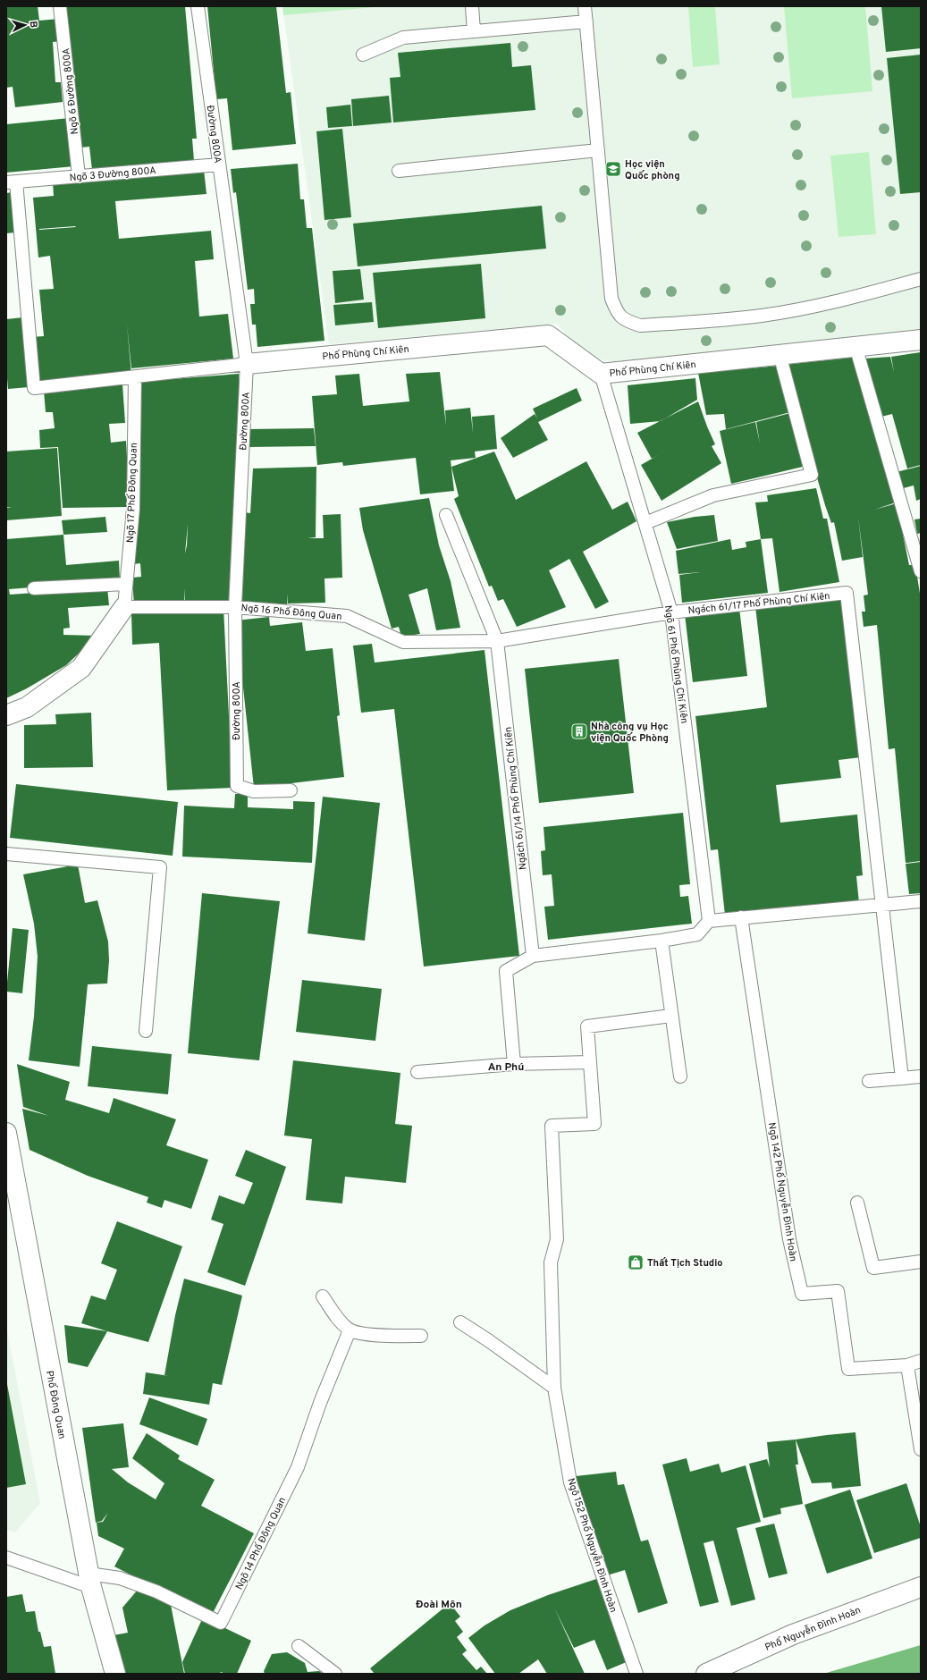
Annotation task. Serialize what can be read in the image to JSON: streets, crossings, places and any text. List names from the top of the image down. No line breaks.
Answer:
{"streets":{"street":["Phố Phùng Chí Kiên","Phố Đông Quan","Phố Nguyễn Đình Hoàn"],"lane":["Ngõ 6 Đường 800A","Đường 800A","Ngõ 3 Đường 800A","Ngõ 17 Phố Đông Quan","Ngách 61/17 Phố Phùng Chí Kiên","Ngõ 16 Phố Đông Quan","Ngõ 61 Phố Phùng Chí Kiên","Ngách 61/14 Phố Phùng Chí Kiên","Ngõ 142 Phố Nguyễn Đình Hoàn","Ngõ 14 Phố Đông Quan","Ngõ 152 Phố Nguyễn Đình Hoàn"]},"crossings":[["Ngõ 6 Đường 800A","Ngõ 3 Đường 800A"],["Đường 800A","Ngõ 3 Đường 800A"],["Đường 800A","Phố Phùng Chí Kiên"],["Đường 800A","Ngõ 16 Phố Đông Quan"],["Phố Phùng Chí Kiên","Ngõ 61 Phố Phùng Chí Kiên"],["Ngõ 17 Phố Đông Quan","Ngõ 16 Phố Đông Quan"],["Ngách 61/17 Phố Phùng Chí Kiên","Ngõ 61 Phố Phùng Chí Kiên"],["Ngõ 16 Phố Đông Quan","Ngách 61/14 Phố Phùng Chí Kiên"],["Phố Đông Quan","Ngõ 14 Phố Đông Quan"]],"districts":["An Phú","Đoài Môn"],"places":{"school or university":["Học viện Quốc phòng"],"building":["Nhà công vụ Học viện Quốc Phòng"],"shop":["Thất Tịch Studio"]},"north":"right"}
